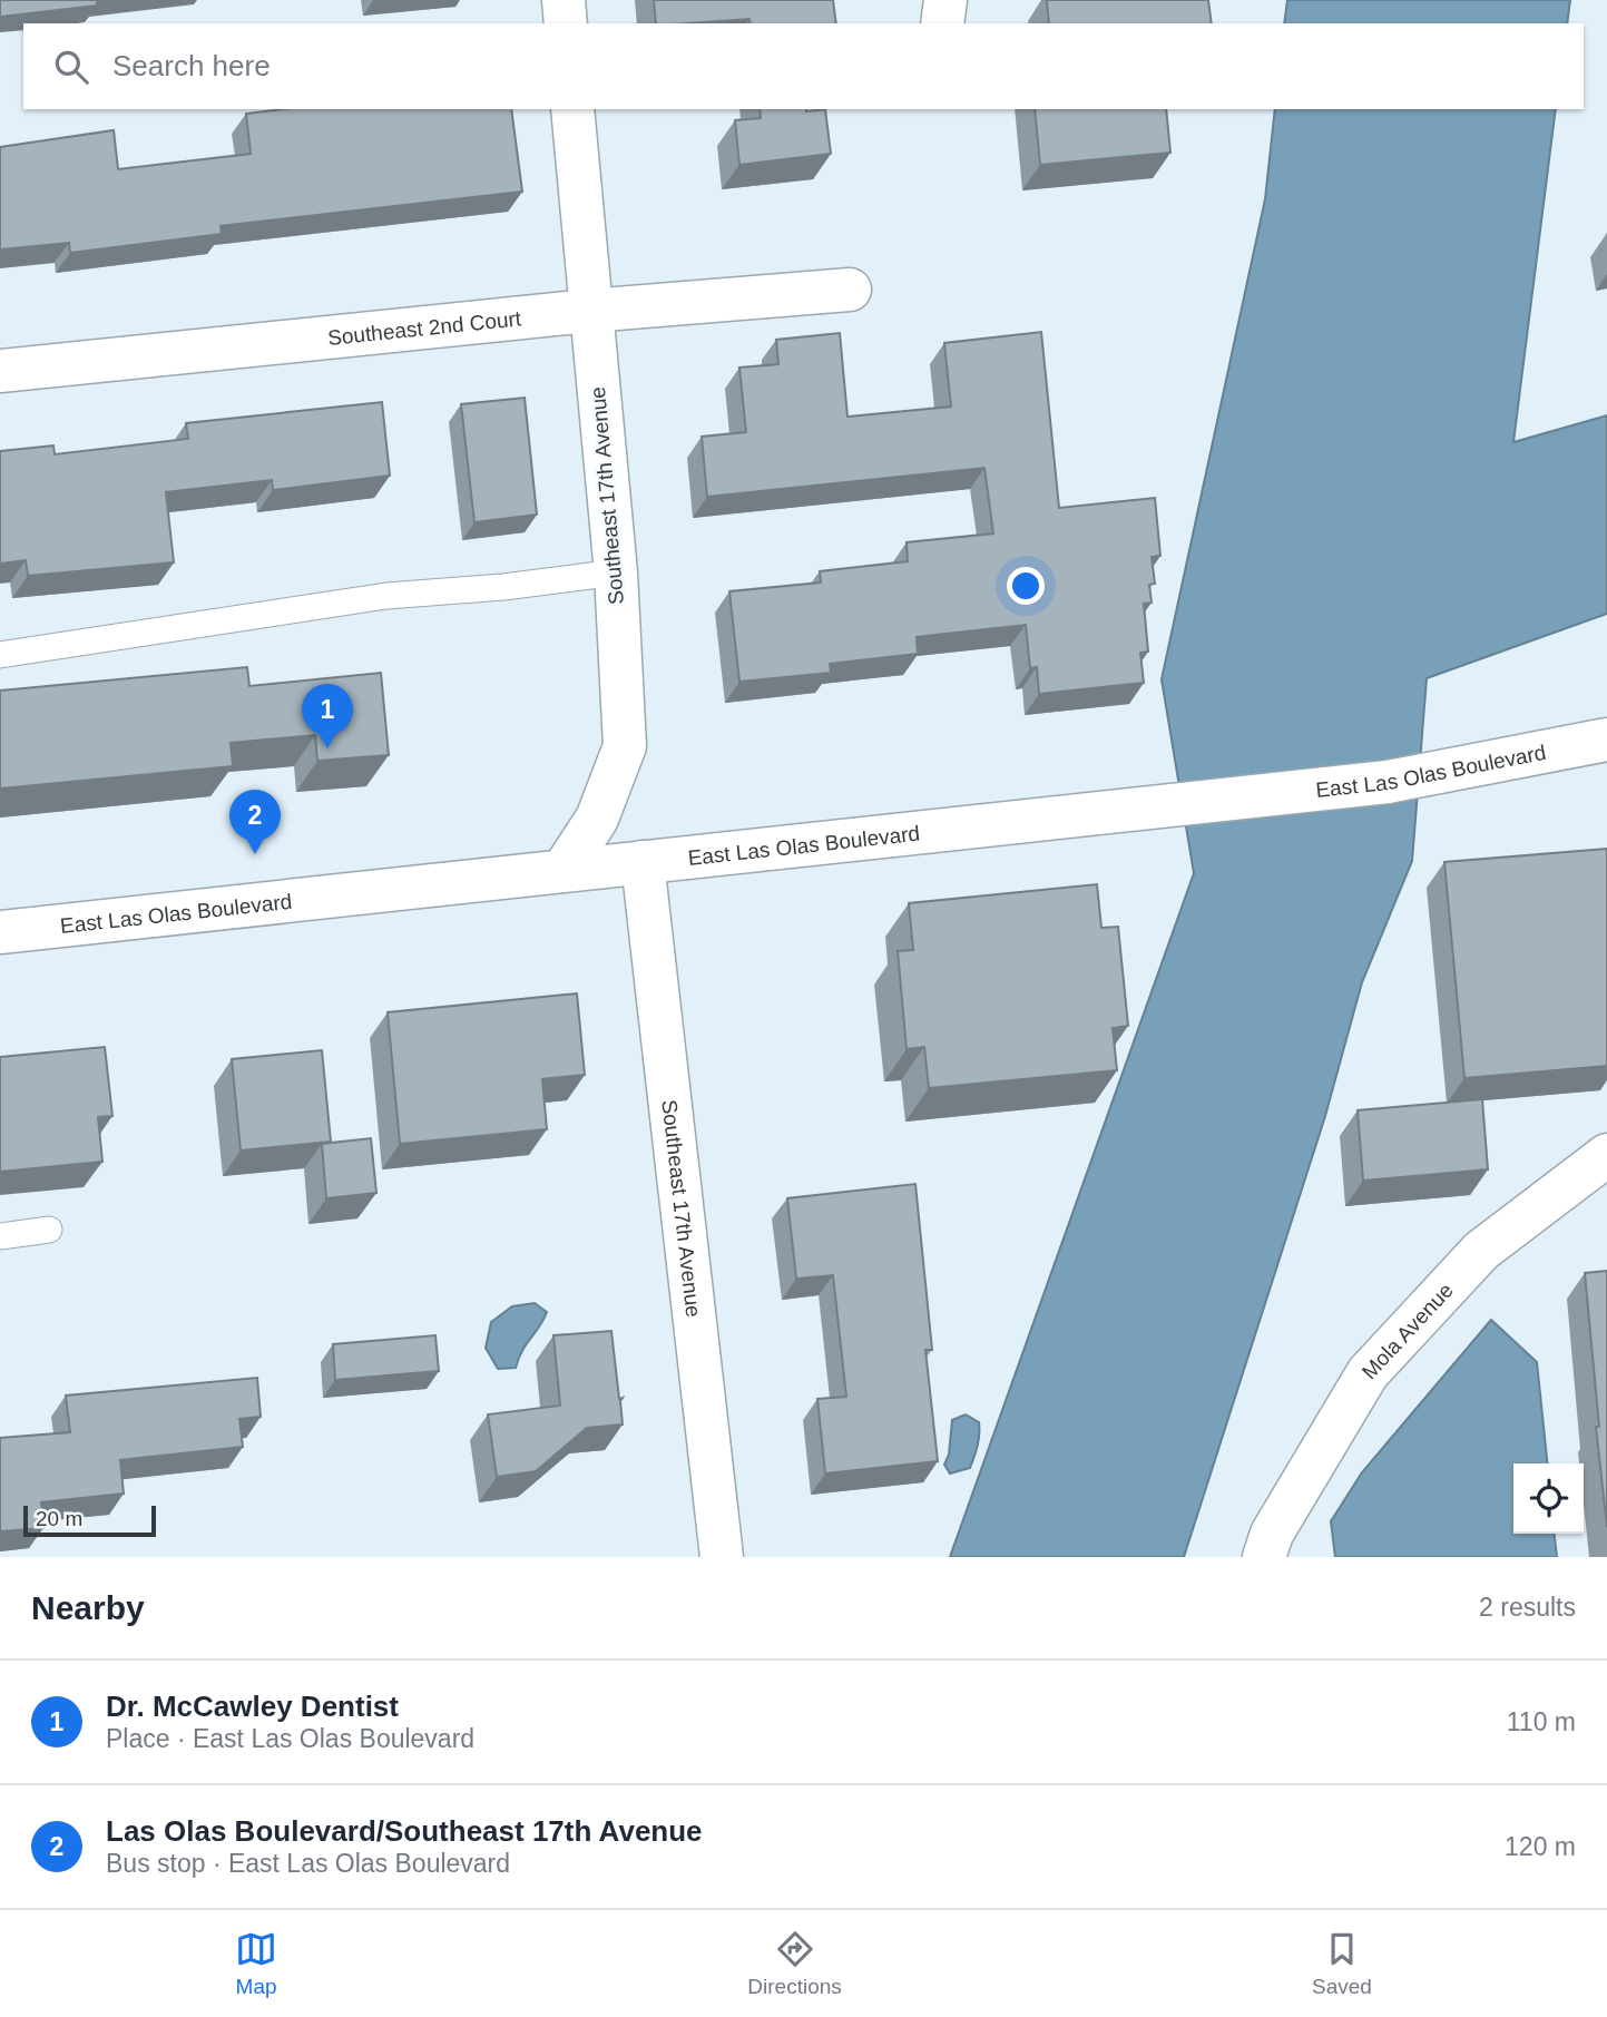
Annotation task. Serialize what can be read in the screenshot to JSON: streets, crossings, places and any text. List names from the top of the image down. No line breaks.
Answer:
{"streets":{"street":["Southeast 2nd Court","Southeast 17th Avenue","East Las Olas Boulevard","Mola Avenue"]},"crossings":[["Southeast 2nd Court","Southeast 17th Avenue"],["Southeast 17th Avenue","East Las Olas Boulevard"]],"scale_bar":"20 m","page":{"search":"Search here","pins":["1","2"],"scale":"20 m","heading":["Nearby","2 results"],"list":[{"mark":"1","name":"Dr. McCawley Dentist","note":"Place · East Las Olas Boulevard","value":"110 m"},{"mark":"2","name":"Las Olas Boulevard/Southeast 17th Avenue","note":"Bus stop · East Las Olas Boulevard","value":"120 m"}],"nav":["Map","Directions","Saved"]}}
